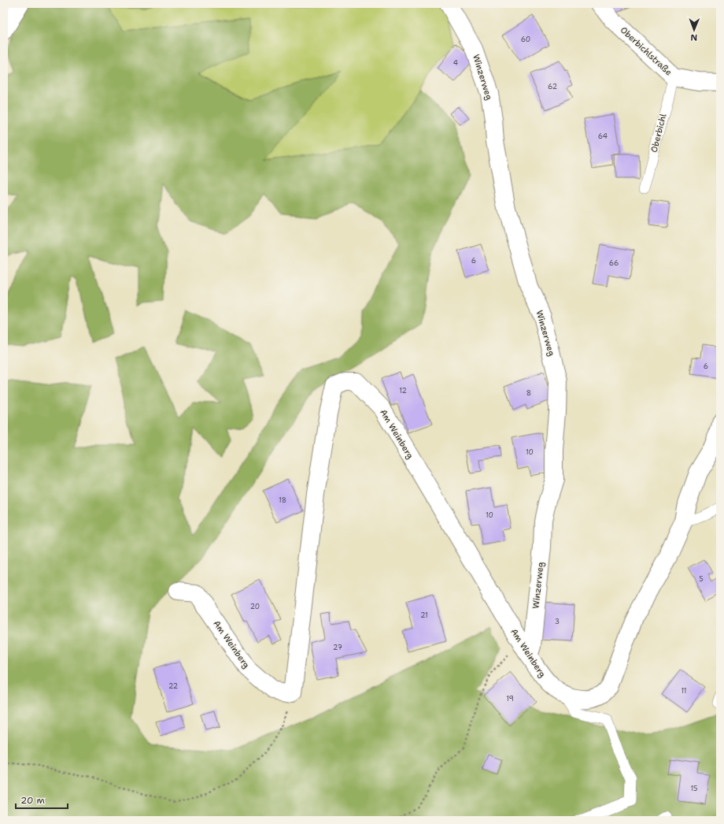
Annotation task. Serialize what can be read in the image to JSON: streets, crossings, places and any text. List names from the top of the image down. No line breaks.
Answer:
{"streets":{"street":["Oberbichlstraße","Winzerweg","Am Weinberg"],"lane":["Oberbichl"]},"crossings":[["Oberbichlstraße","Oberbichl"],["Winzerweg","Am Weinberg"]],"house_numbers":["60","4","62","64","6","66","6","12","8","10","18","10","5","20","21","3","27","22","11","19","15"],"scale_bar":"20 m","north":"bottom"}
